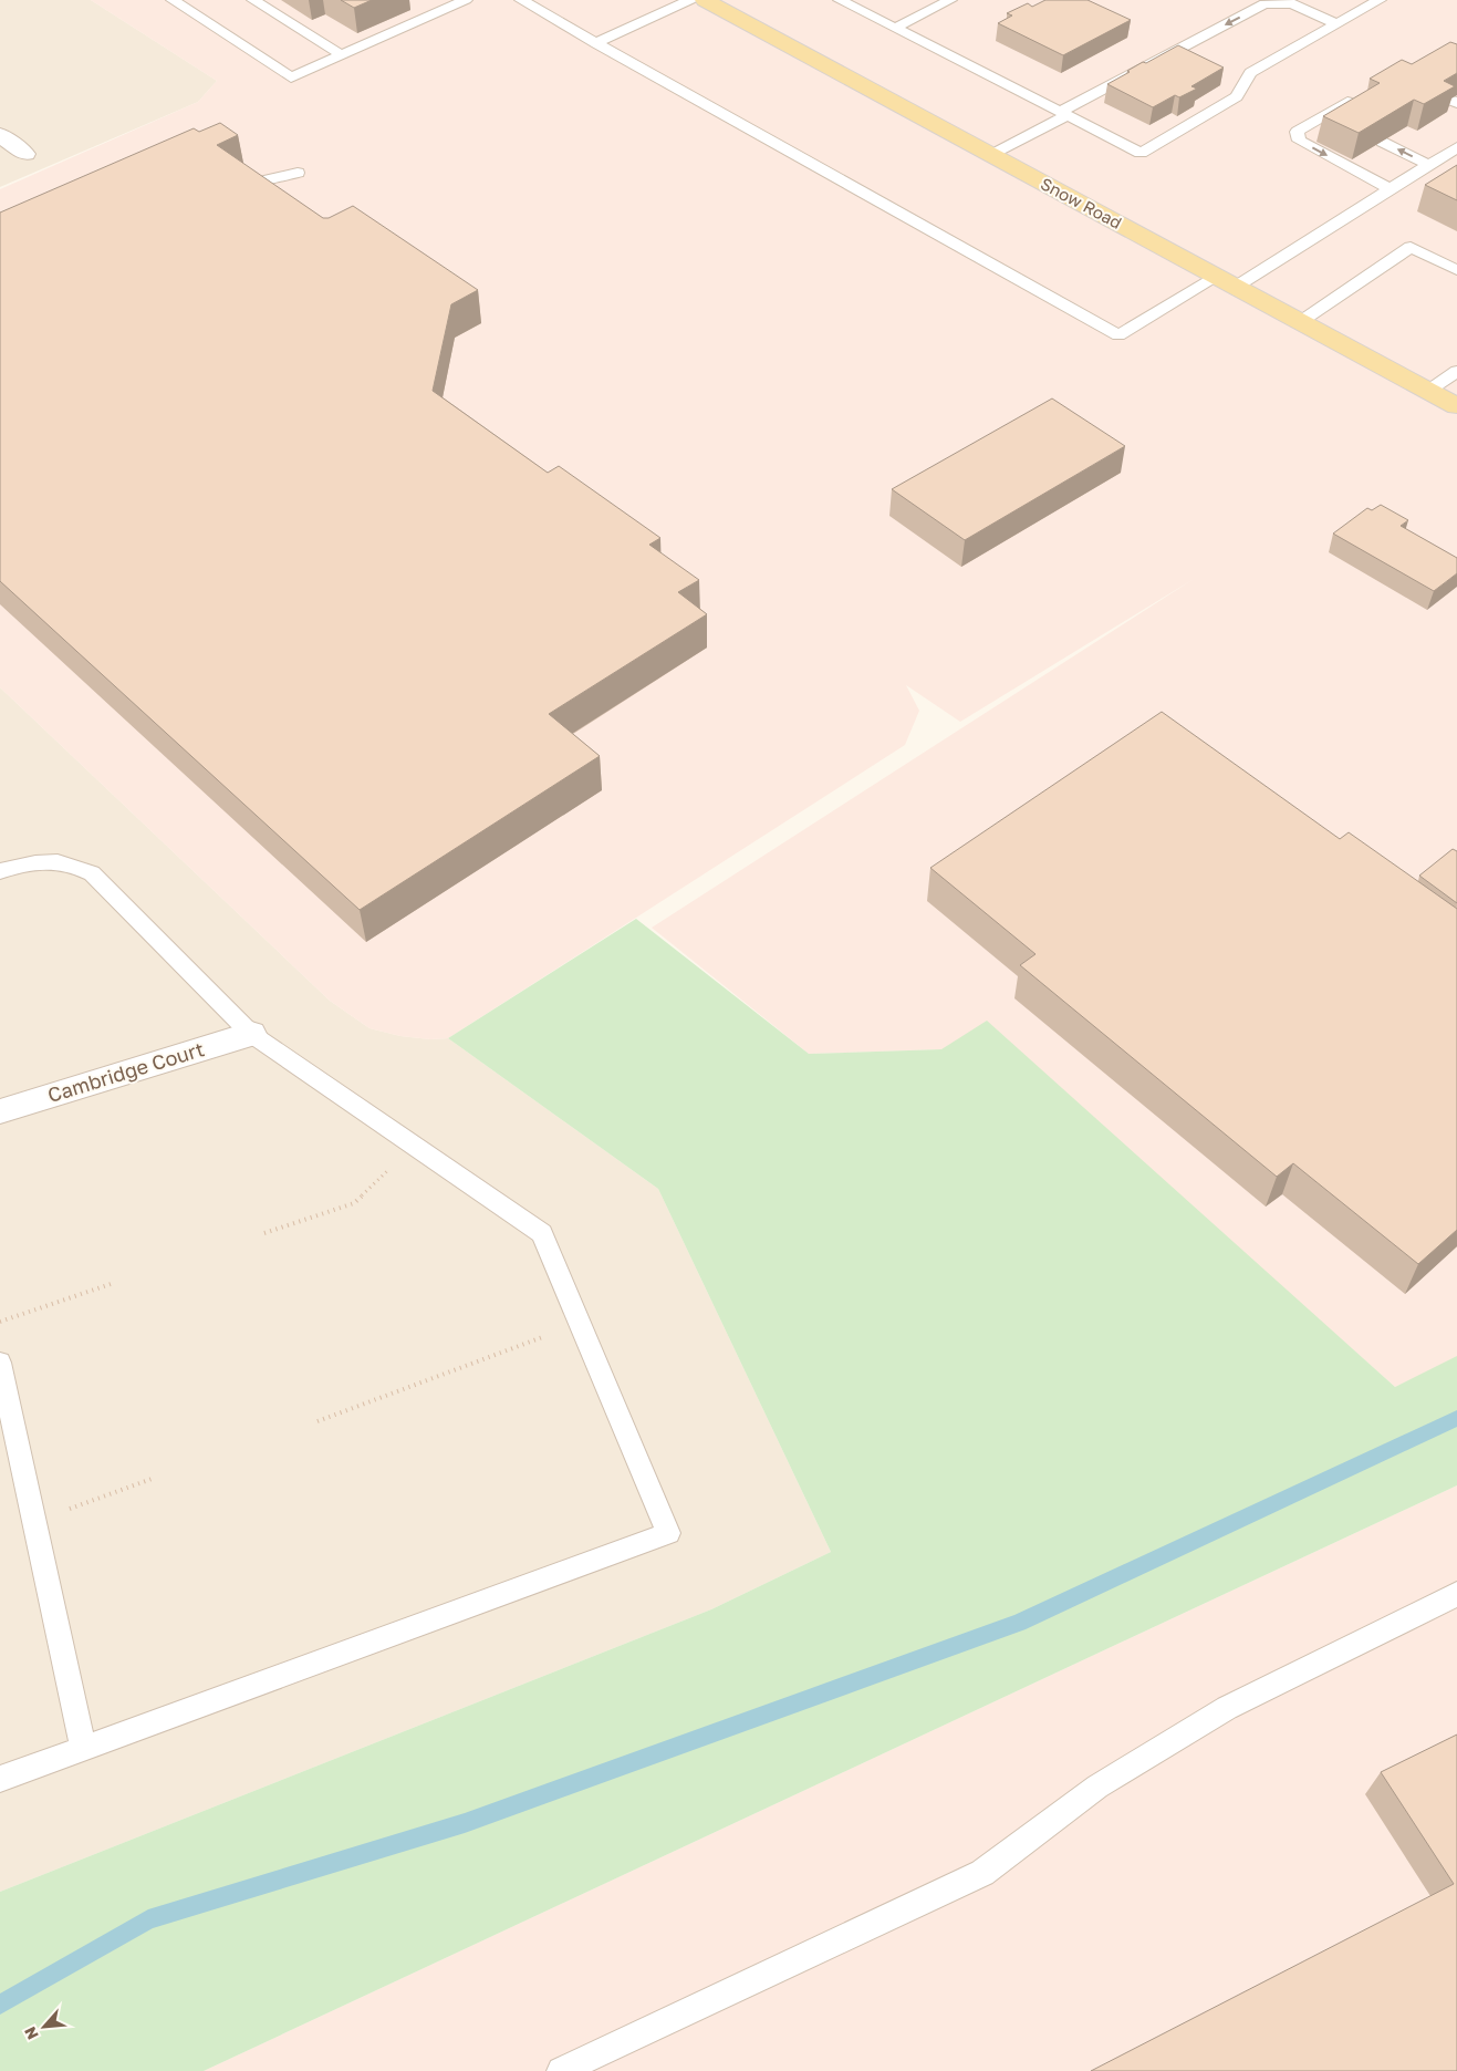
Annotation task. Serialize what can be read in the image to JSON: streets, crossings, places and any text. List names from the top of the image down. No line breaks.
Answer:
{"streets":{"main road":["Snow Road"],"street":["Cambridge Court"]},"north":"bottom left"}
